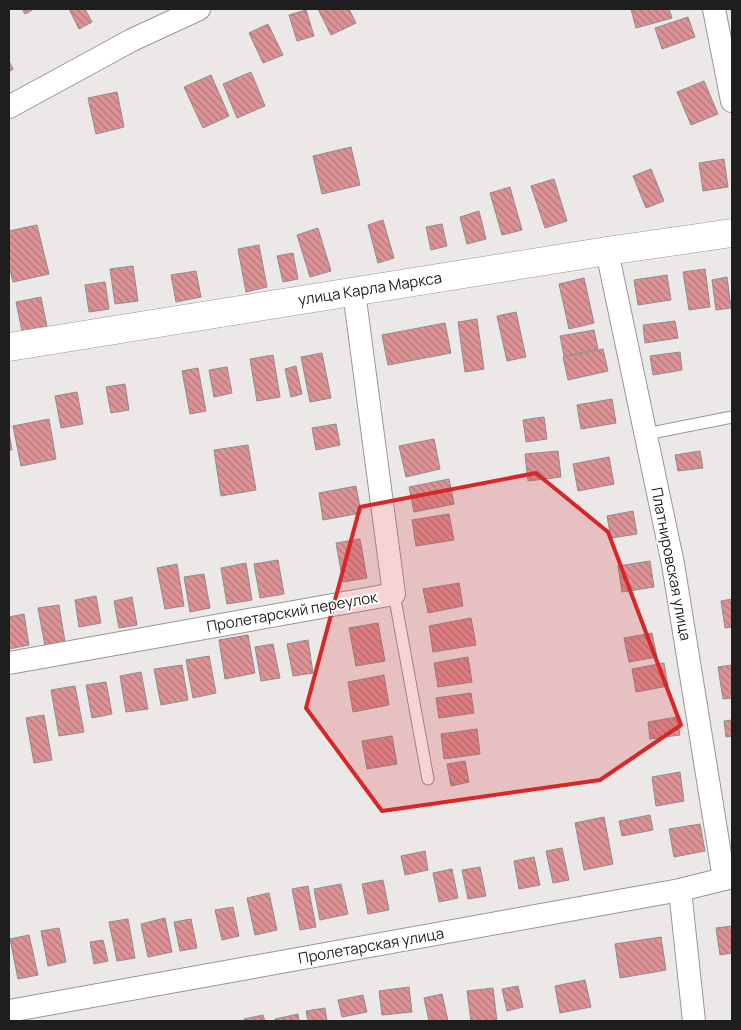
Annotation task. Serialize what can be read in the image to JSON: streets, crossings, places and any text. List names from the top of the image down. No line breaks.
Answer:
{"streets":{"main road":["улица Карла Маркса"],"street":["Платнировская улица","Пролетарский переулок","Пролетарская улица"]},"crossings":[["улица Карла Маркса","Платнировская улица"],["улица Карла Маркса","Пролетарский переулок"],["Платнировская улица","Пролетарская улица"]]}
